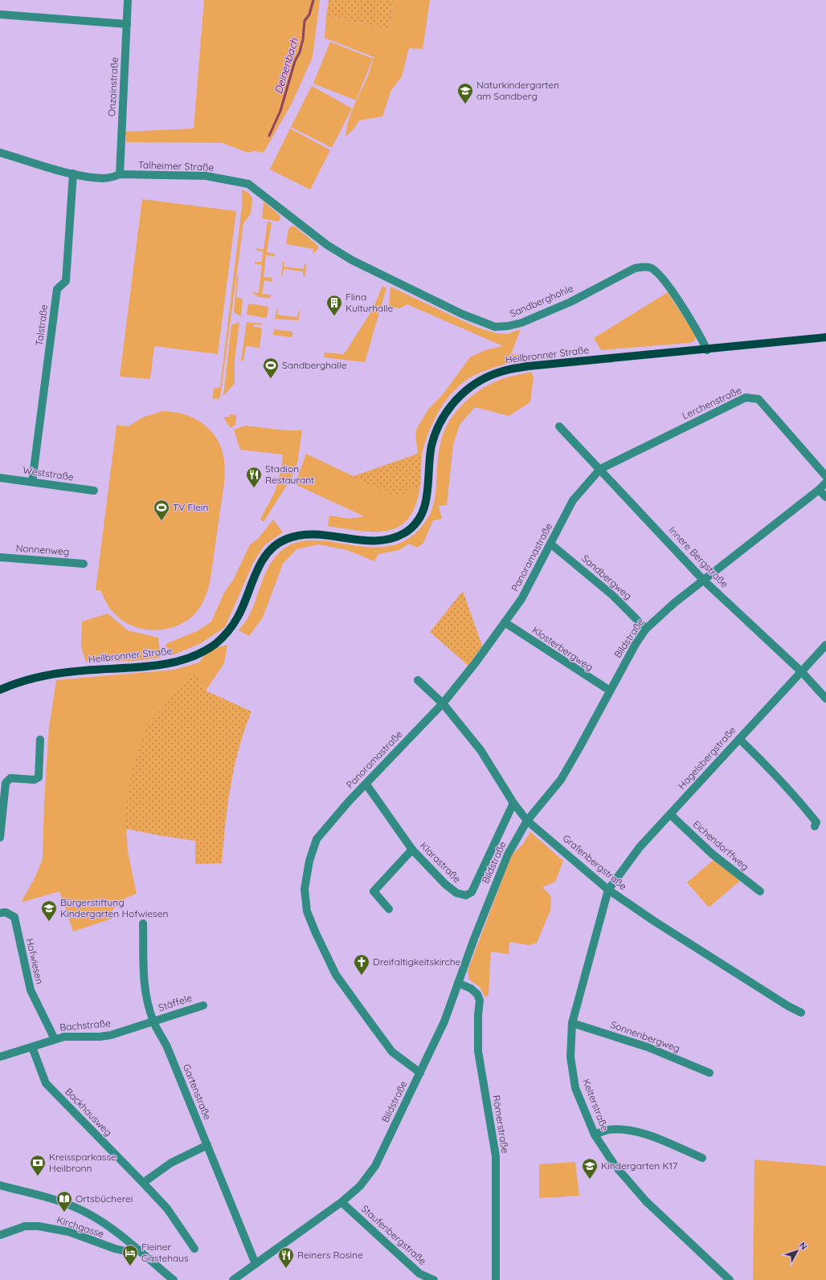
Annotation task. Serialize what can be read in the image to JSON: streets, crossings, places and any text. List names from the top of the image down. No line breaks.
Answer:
{"streets":{"main road":["Heilbronner Straße"],"street":["Onzainstraße","Talheimer Straße","Sandberghohle","Talstraße","Lerchenstraße","Weststraße","Nonnenweg","Panoramastraße","Innere Bergstraße","Sandbergweg","Bildstraße","Klosterbergweg","Hagelsbergstraße","Eichendorffweg","Klarastraße","Grafenbergstraße","Hofwiesen","Stäffele","Bachstraße","Sonnenbergweg","Gartenstraße","Kelterstraße","Backhausweg","Römerstraße","Kirchgasse","Staufenbergstraße"]},"crossings":[["Onzainstraße","Talheimer Straße"],["Talheimer Straße","Sandberghohle"],["Talheimer Straße","Talstraße"],["Sandberghohle","Heilbronner Straße"],["Talstraße","Weststraße"],["Lerchenstraße","Panoramastraße"],["Lerchenstraße","Innere Bergstraße"],["Panoramastraße","Innere Bergstraße"],["Panoramastraße","Sandbergweg"],["Panoramastraße","Bildstraße"],["Panoramastraße","Klosterbergweg"],["Panoramastraße","Klarastraße"],["Panoramastraße","Grafenbergstraße"],["Innere Bergstraße","Bildstraße"],["Innere Bergstraße","Hagelsbergstraße"],["Sandbergweg","Bildstraße"],["Bildstraße","Klosterbergweg"],["Bildstraße","Grafenbergstraße"],["Bildstraße","Gartenstraße"],["Bildstraße","Römerstraße"],["Bildstraße","Staufenbergstraße"],["Hagelsbergstraße","Eichendorffweg"],["Hagelsbergstraße","Grafenbergstraße"],["Hagelsbergstraße","Kelterstraße"],["Klarastraße","Grafenbergstraße"],["Grafenbergstraße","Kelterstraße"],["Hofwiesen","Bachstraße"],["Stäffele","Bachstraße"],["Stäffele","Gartenstraße"],["Bachstraße","Gartenstraße"],["Bachstraße","Backhausweg"],["Sonnenbergweg","Kelterstraße"]],"water":["Deinenbach"],"places":{"school or university":["Naturkindergarten am Sandberg","Bürgerstiftung Kindergarten Hofwiesen","Kindergarten K17"],"building":["Flina Kulturhalle"],"sports":["Sandberghalle","TV Flein"],"restaurant":["Stadion Restaurant","Reiners Rosine"],"church":["Dreifaltigkeitskirche"],"bank":["Kreissparkasse Heilbronn"],"library":["Ortsbücherei"],"hotel":["Fleiner Gästehaus"]},"north":"top right"}
